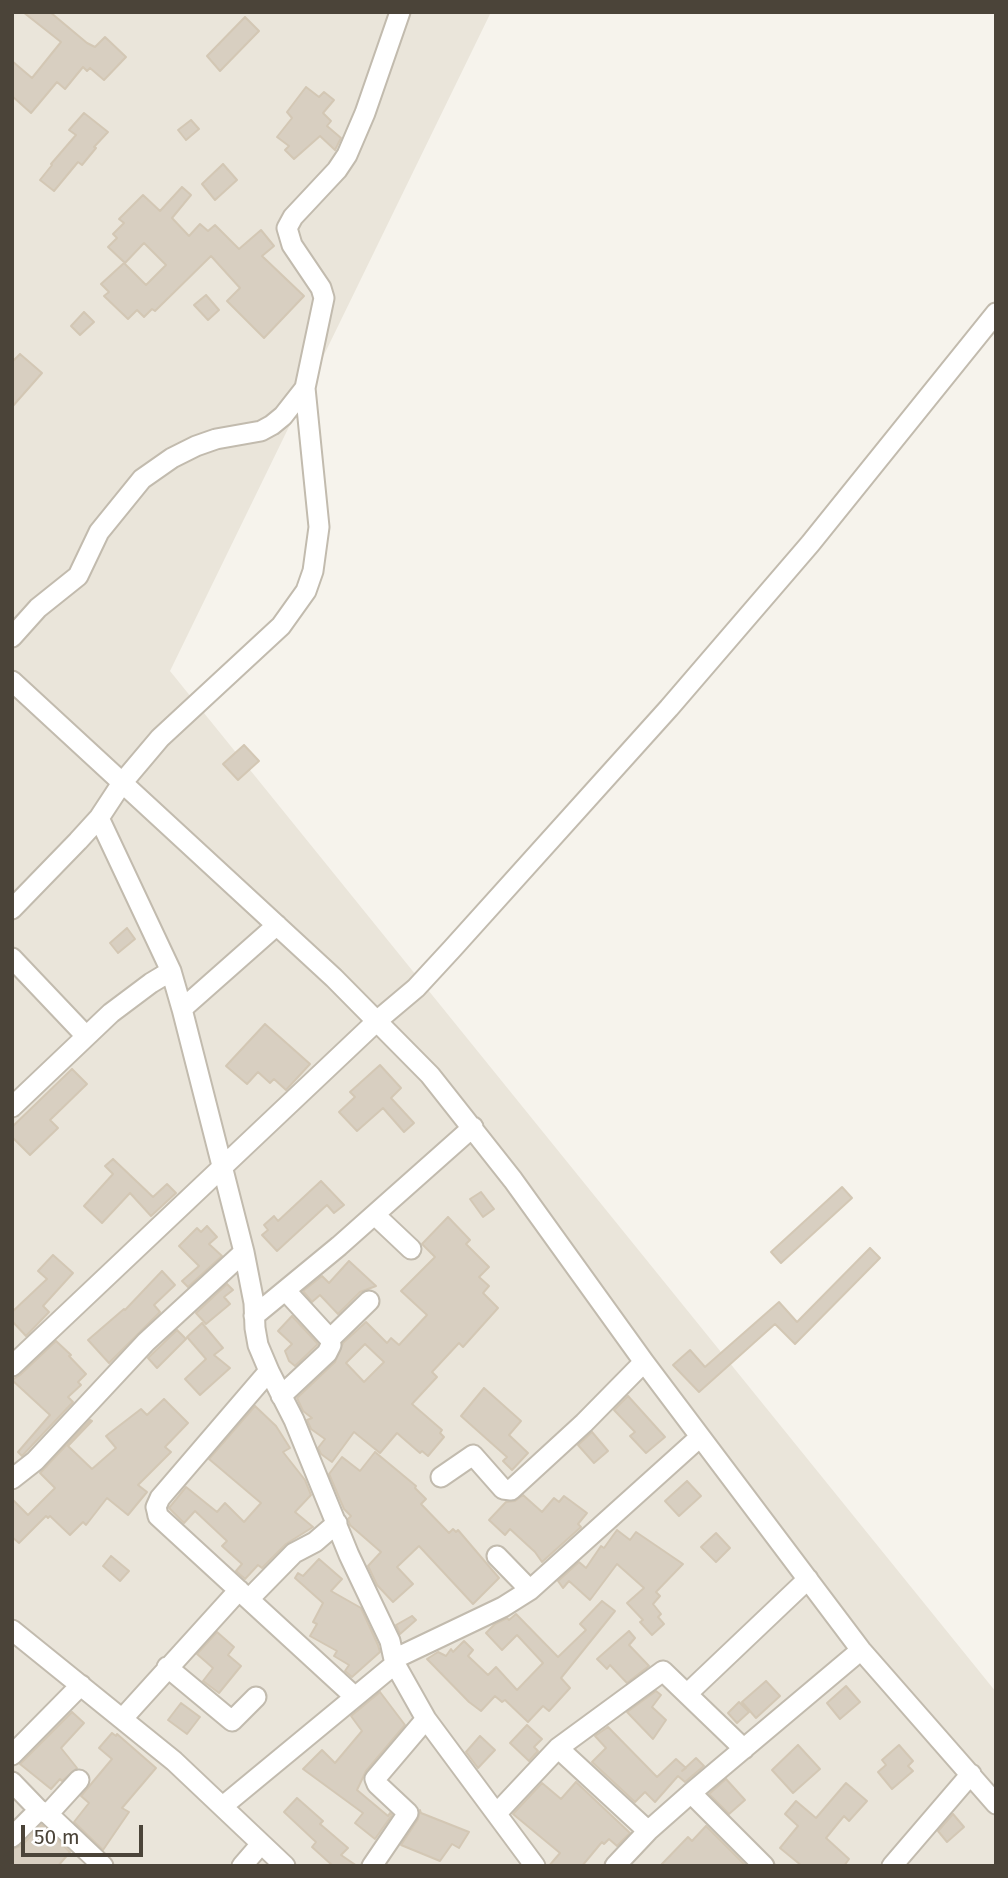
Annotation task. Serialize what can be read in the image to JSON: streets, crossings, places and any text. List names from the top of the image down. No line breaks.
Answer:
{"scale_bar":"50 m"}
